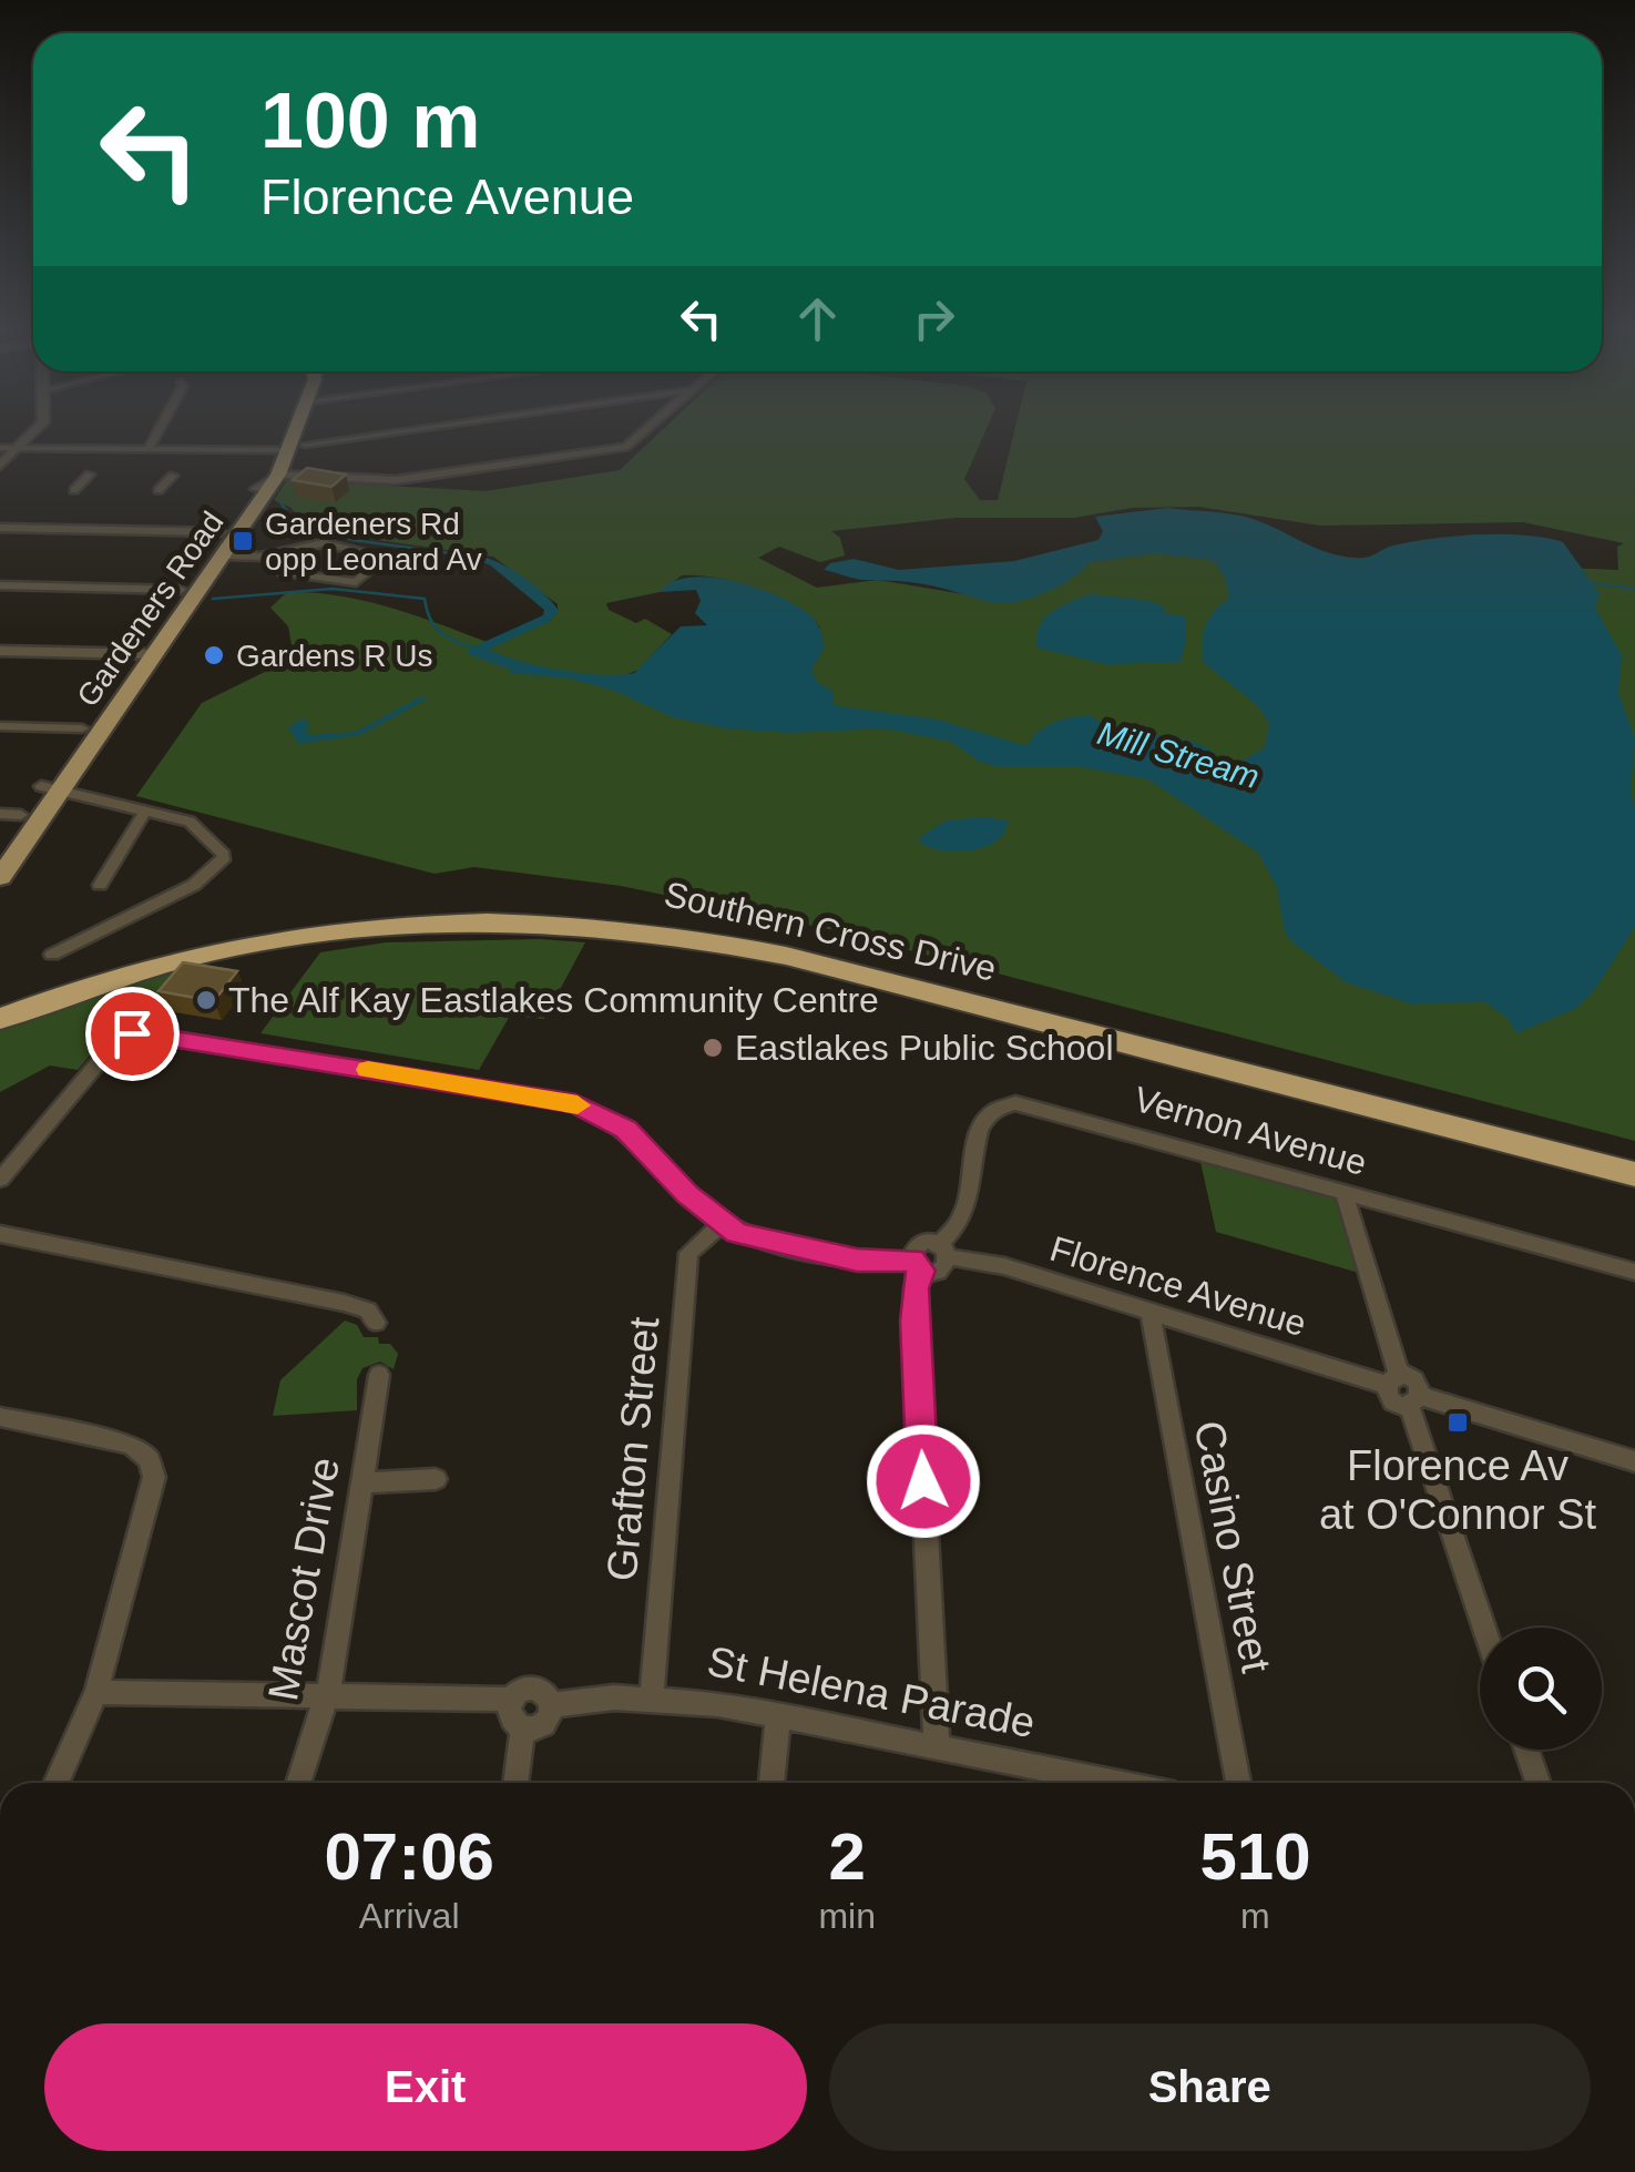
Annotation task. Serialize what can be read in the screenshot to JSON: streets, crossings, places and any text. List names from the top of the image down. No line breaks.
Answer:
{"streets":{"highway":["Southern Cross Drive"],"main road":["Gardeners Road"],"street":["Vernon Avenue","Florence Avenue","Grafton Street","Casino Street","Mascot Drive","St Helena Parade"]},"crossings":[["Vernon Avenue","Florence Avenue"],["Florence Avenue","Casino Street"],["Grafton Street","St Helena Parade"]],"water":["Mill Stream"],"places":{"transit":["Gardeners Rd opp Leonard Av","Florence Av at O'Connor St"],"other":["Gardens R Us","The Alf Kay Eastlakes Community Centre","Eastlakes Public School"]},"page":{"turn":["100 m","Florence Avenue"],"eta":["07:06","Arrival","2","min","510","m"],"buttons":["Exit","Share"]}}
